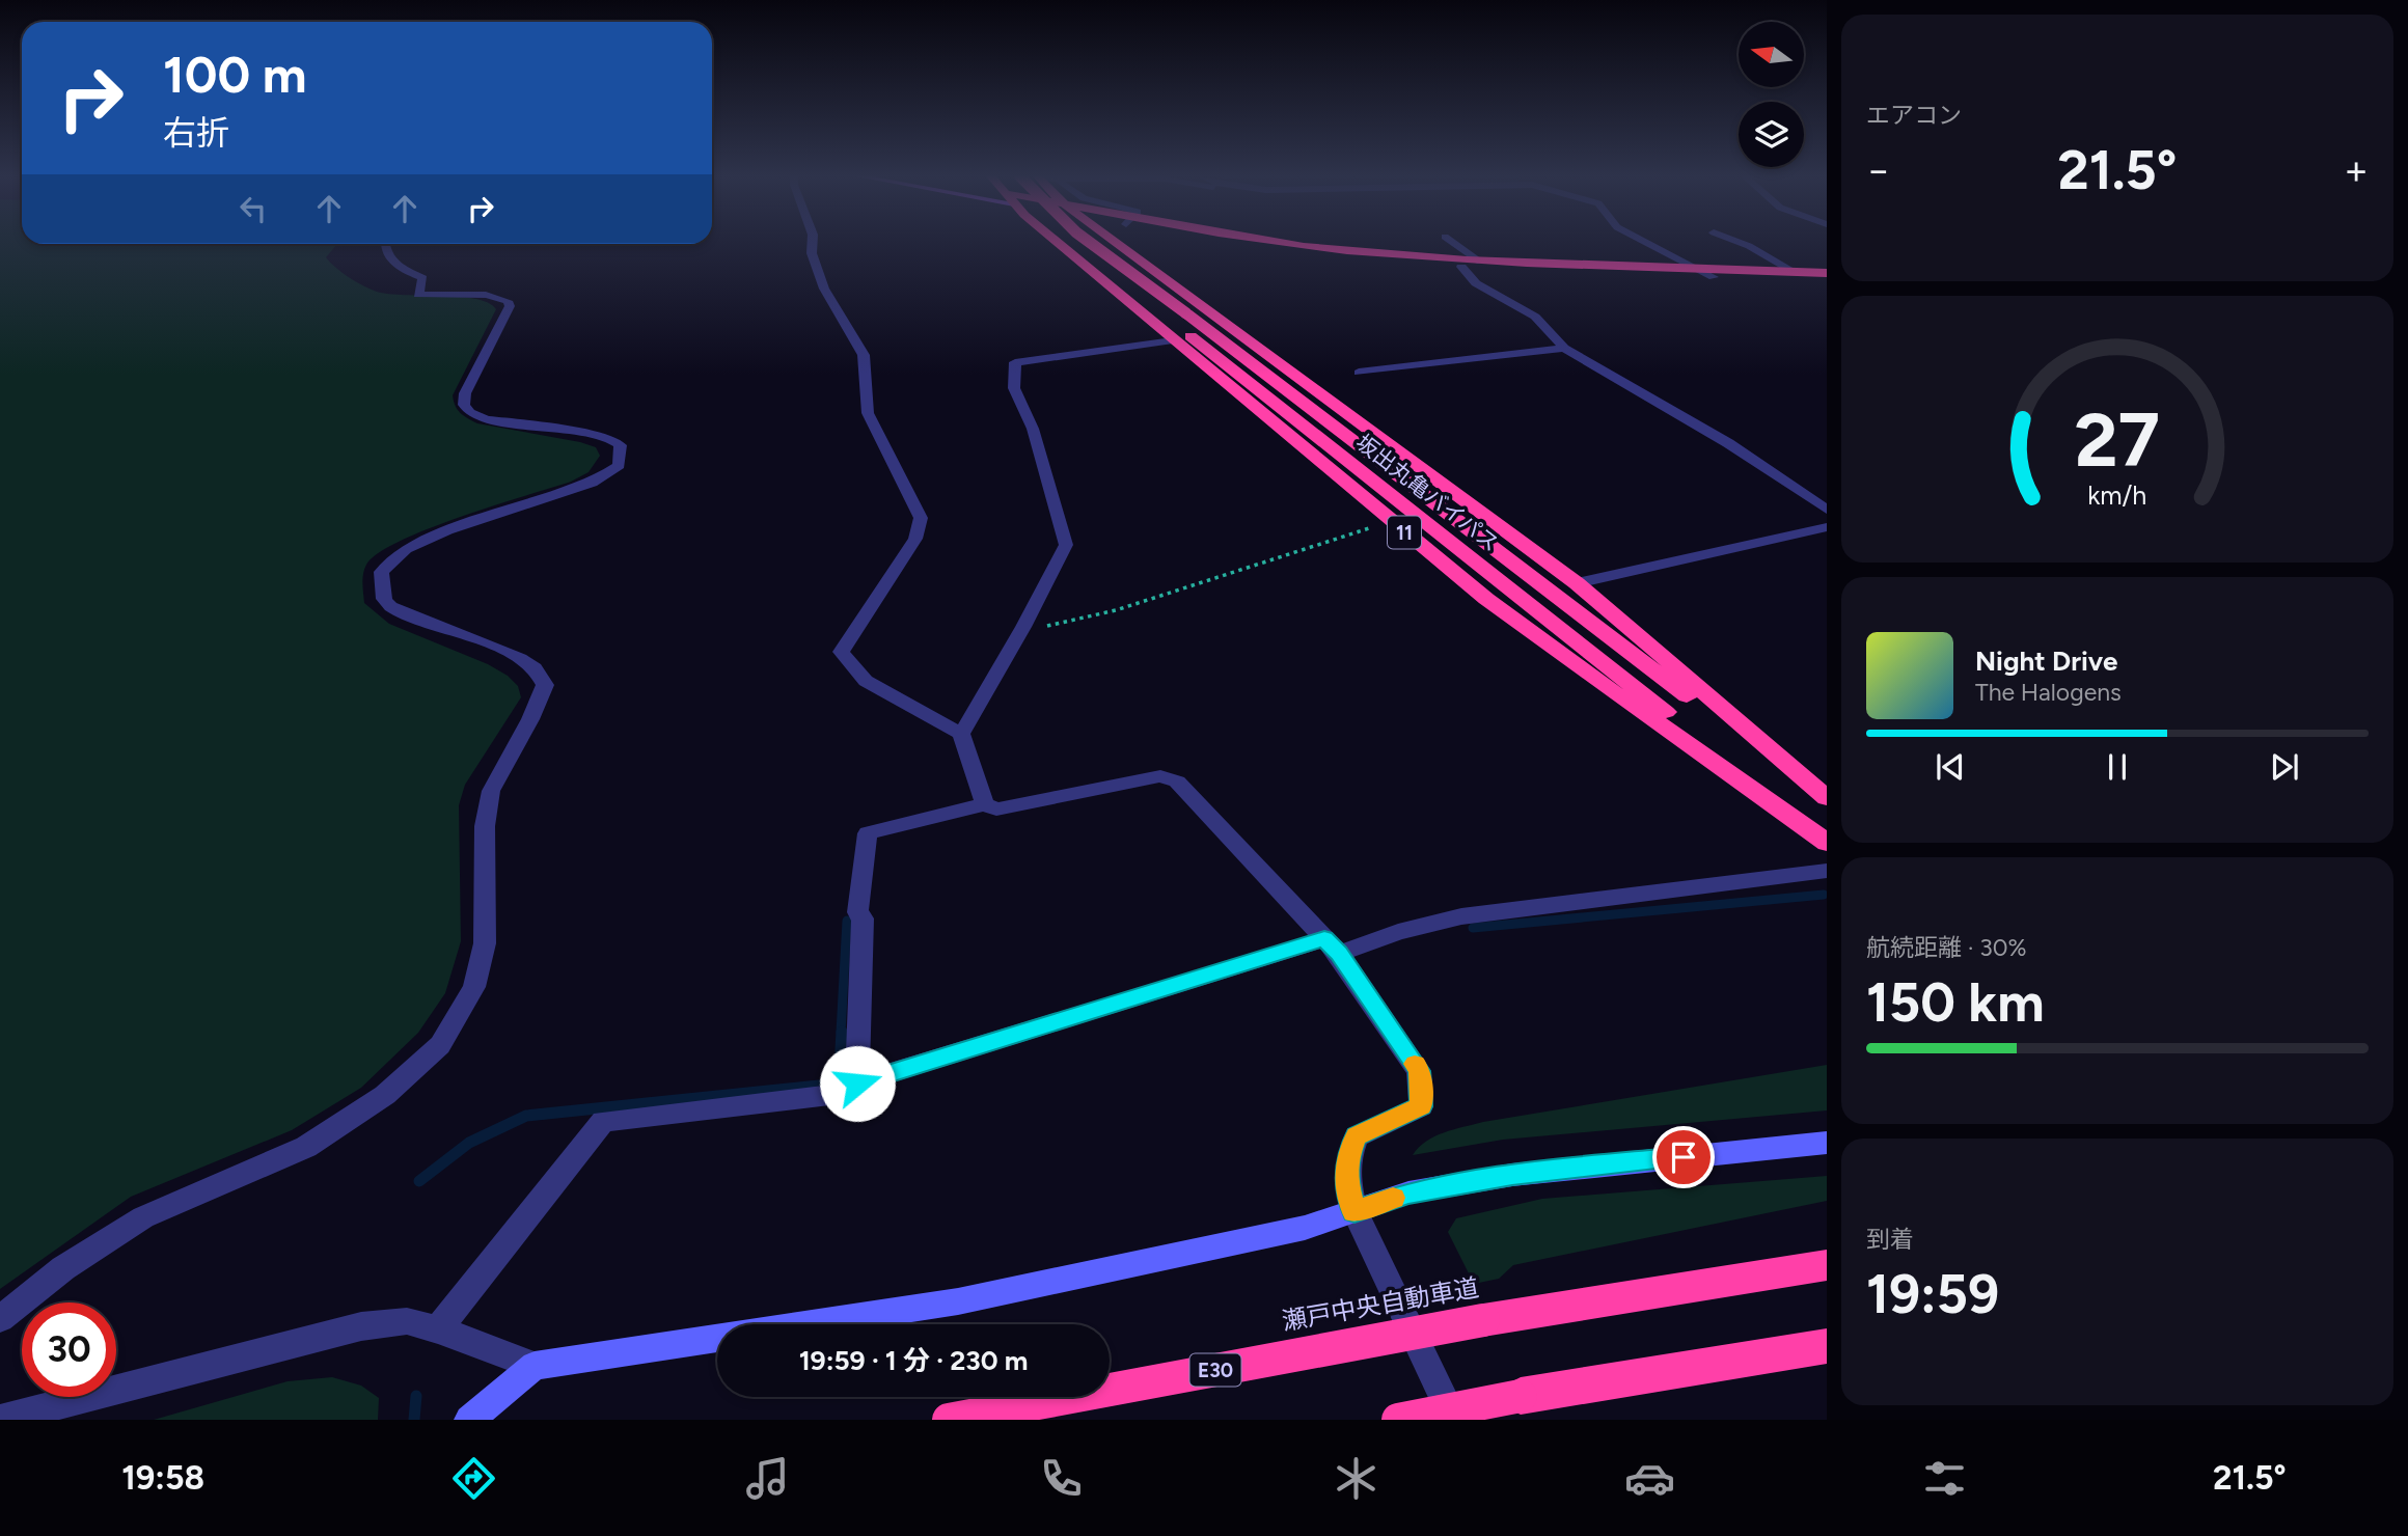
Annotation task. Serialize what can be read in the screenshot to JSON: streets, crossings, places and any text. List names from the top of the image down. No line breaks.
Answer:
{"streets":{"highway":["坂出丸亀バイパス","11","瀬戸中央自動車道","E30"]},"crossings":[["坂出丸亀バイパス","11"]],"north":"left","page":{"tile":["エアコン",["航続距離 · 30%","150 km"],["到着","19:59"]],"turn":["100 m","右折"],"heat":["−","21.5°","+"],"song":["Night Drive","The Halogens"],"limit":"30","trip":"19:59 · 1 分 · 230 m","tabs":["19:58","21.5°"],"gauge":["27","km/h"]}}
